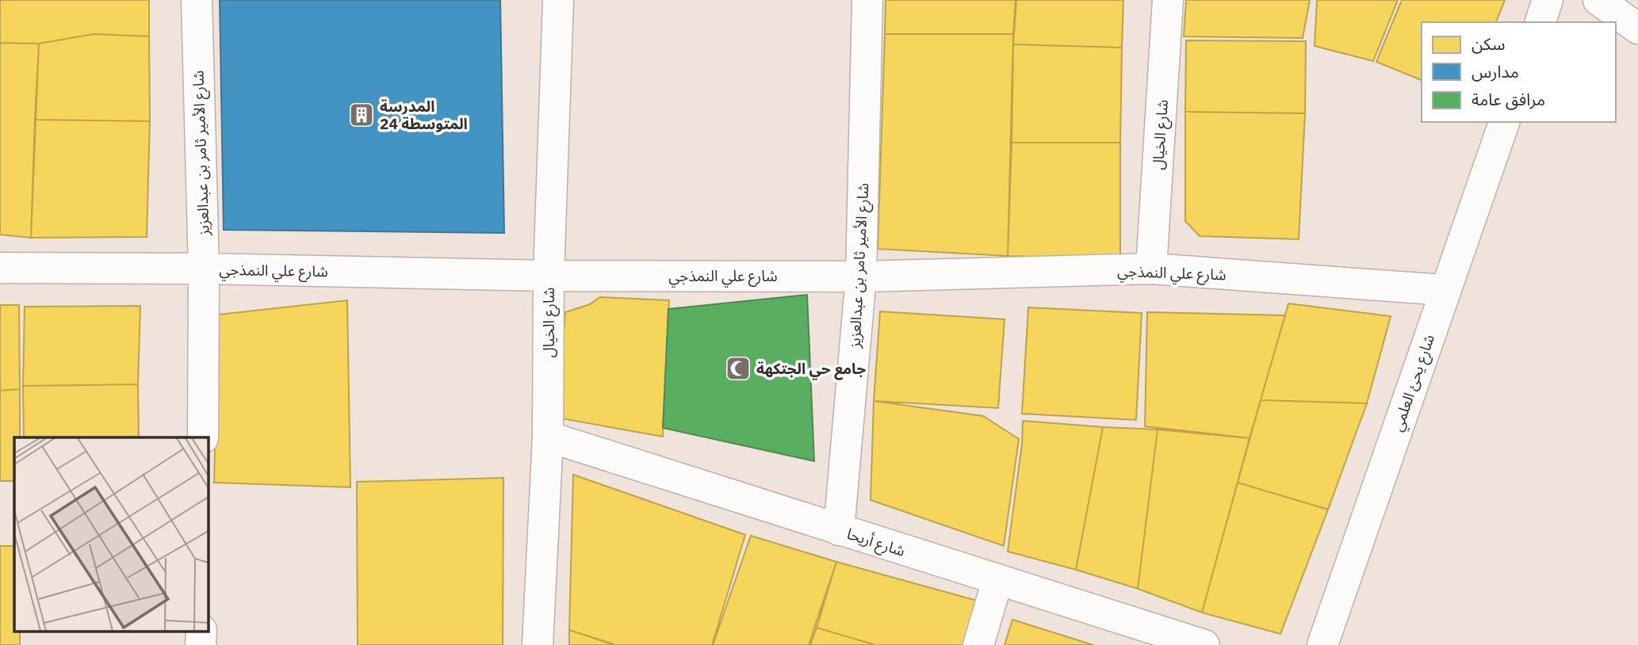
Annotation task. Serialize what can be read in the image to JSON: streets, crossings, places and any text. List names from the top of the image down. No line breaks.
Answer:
{"streets":{"street":["شارع الخيال","شارع الأمير ثامر بن عبدالعزيز","شارع علي النمذجي","شارع يحئ العلمي","شارع أريحا"]},"crossings":[["شارع الخيال","شارع علي النمذجي"],["شارع الخيال","شارع أريحا"],["شارع الأمير ثامر بن عبدالعزيز","شارع علي النمذجي"],["شارع الأمير ثامر بن عبدالعزيز","شارع أريحا"],["شارع علي النمذجي","شارع يحئ العلمي"]],"places":{"building":["المدرسة المتوسطة 24"],"mosque":["جامع حي الجتكهة"]},"legend":["سكن","مدارس","مرافق عامة"]}
